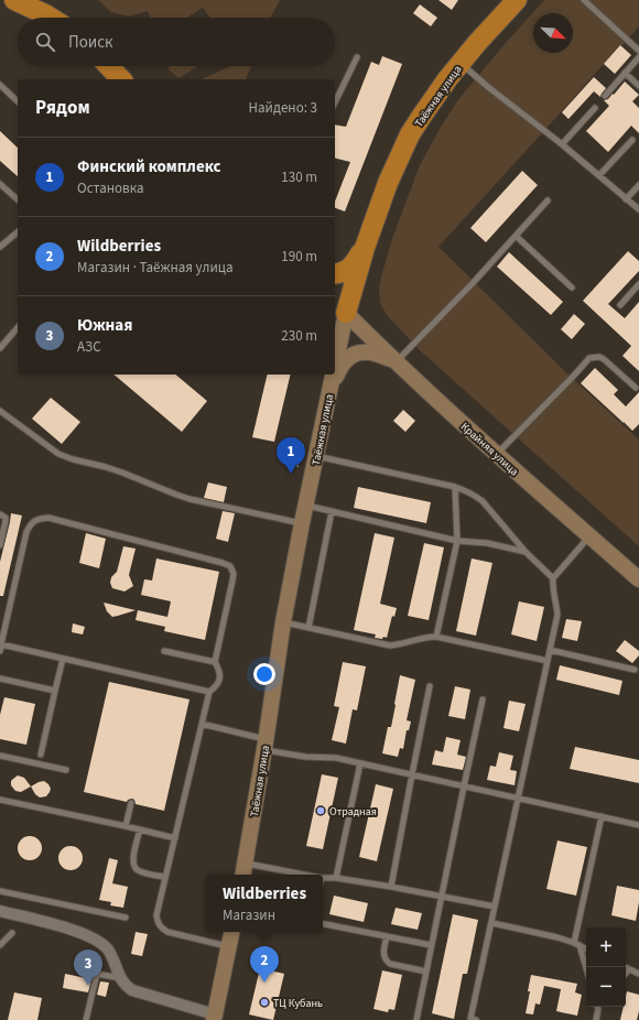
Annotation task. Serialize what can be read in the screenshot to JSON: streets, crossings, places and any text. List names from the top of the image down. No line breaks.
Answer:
{"streets":{"highway":["Таёжная улица"],"street":["Крайняя улица"]},"crossings":[["Таёжная улица","Крайняя улица"]],"places":["Отрадная","ТЦ Кубань"],"north":"bottom right","page":{"search":"Поиск","heading":["Рядом","Найдено: 3"],"list":[{"mark":"1","name":"Финский комплекс","note":"Остановка","value":"130 m"},{"mark":"2","name":"Wildberries","note":"Магазин · Таёжная улица","value":"190 m"},{"mark":"3","name":"Южная","note":"АЗС","value":"230 m"}],"pins":["1","2","3"],"popup":["Wildberries","Магазин"],"map_buttons":["+","−"]}}
